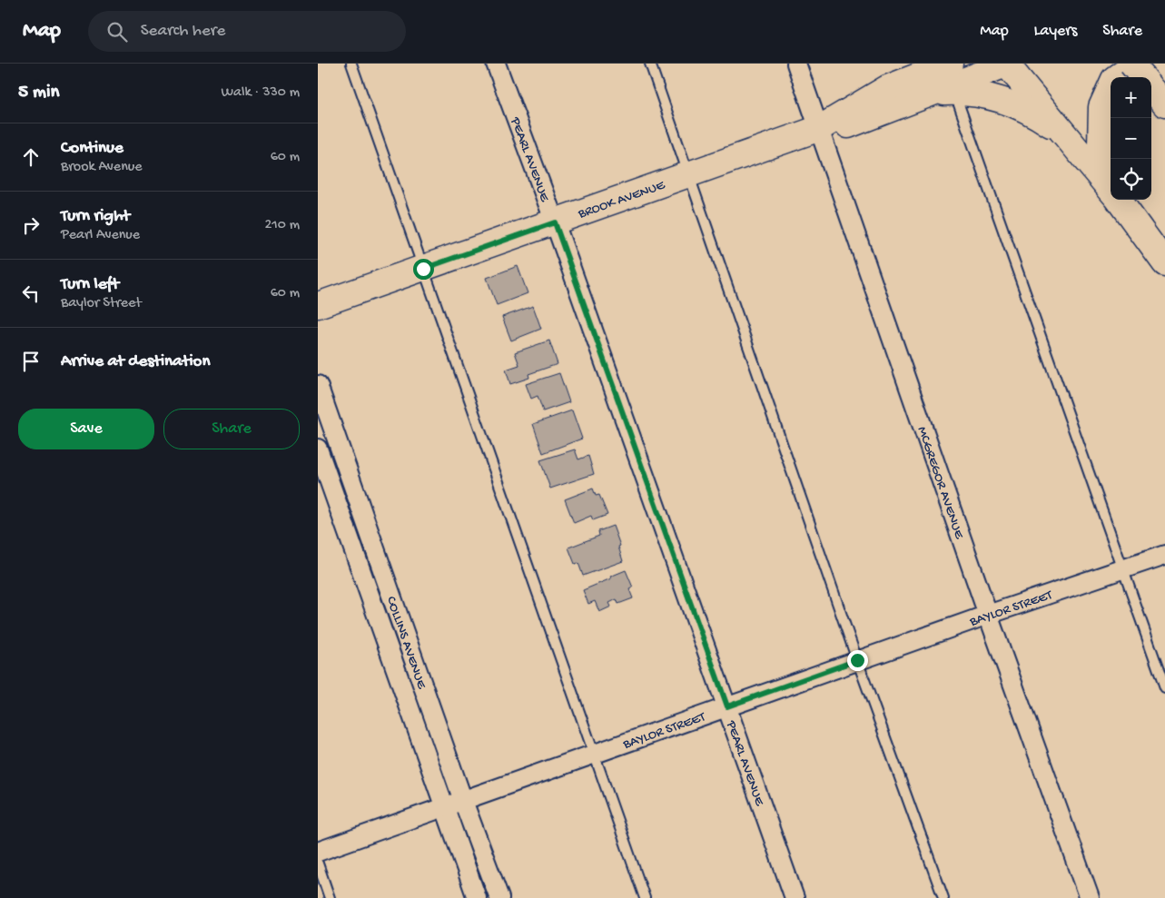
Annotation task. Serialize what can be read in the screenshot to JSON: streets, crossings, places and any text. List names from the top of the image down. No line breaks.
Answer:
{"streets":{"main road":["BROOK AVENUE"],"street":["PEARL AVENUE","MCGREGOR AVENUE","BAYLOR STREET","COLLINS AVENUE"]},"crossings":[["PEARL AVENUE","BROOK AVENUE"],["PEARL AVENUE","BAYLOR STREET"],["BROOK AVENUE","MCGREGOR AVENUE"],["MCGREGOR AVENUE","BAYLOR STREET"],["BAYLOR STREET","COLLINS AVENUE"]],"page":{"header":"Map","search":"Search here","nav":["Map","Layers","Share"],"heading":["5 min","Walk · 330 m"],"map_buttons":["+","−"],"list":[["Continue","Brook Avenue","60 m"],["Turn right","Pearl Avenue","210 m"],["Turn left","Baylor Street","60 m"],"Arrive at destination"],"buttons":["Save","Share"]}}
